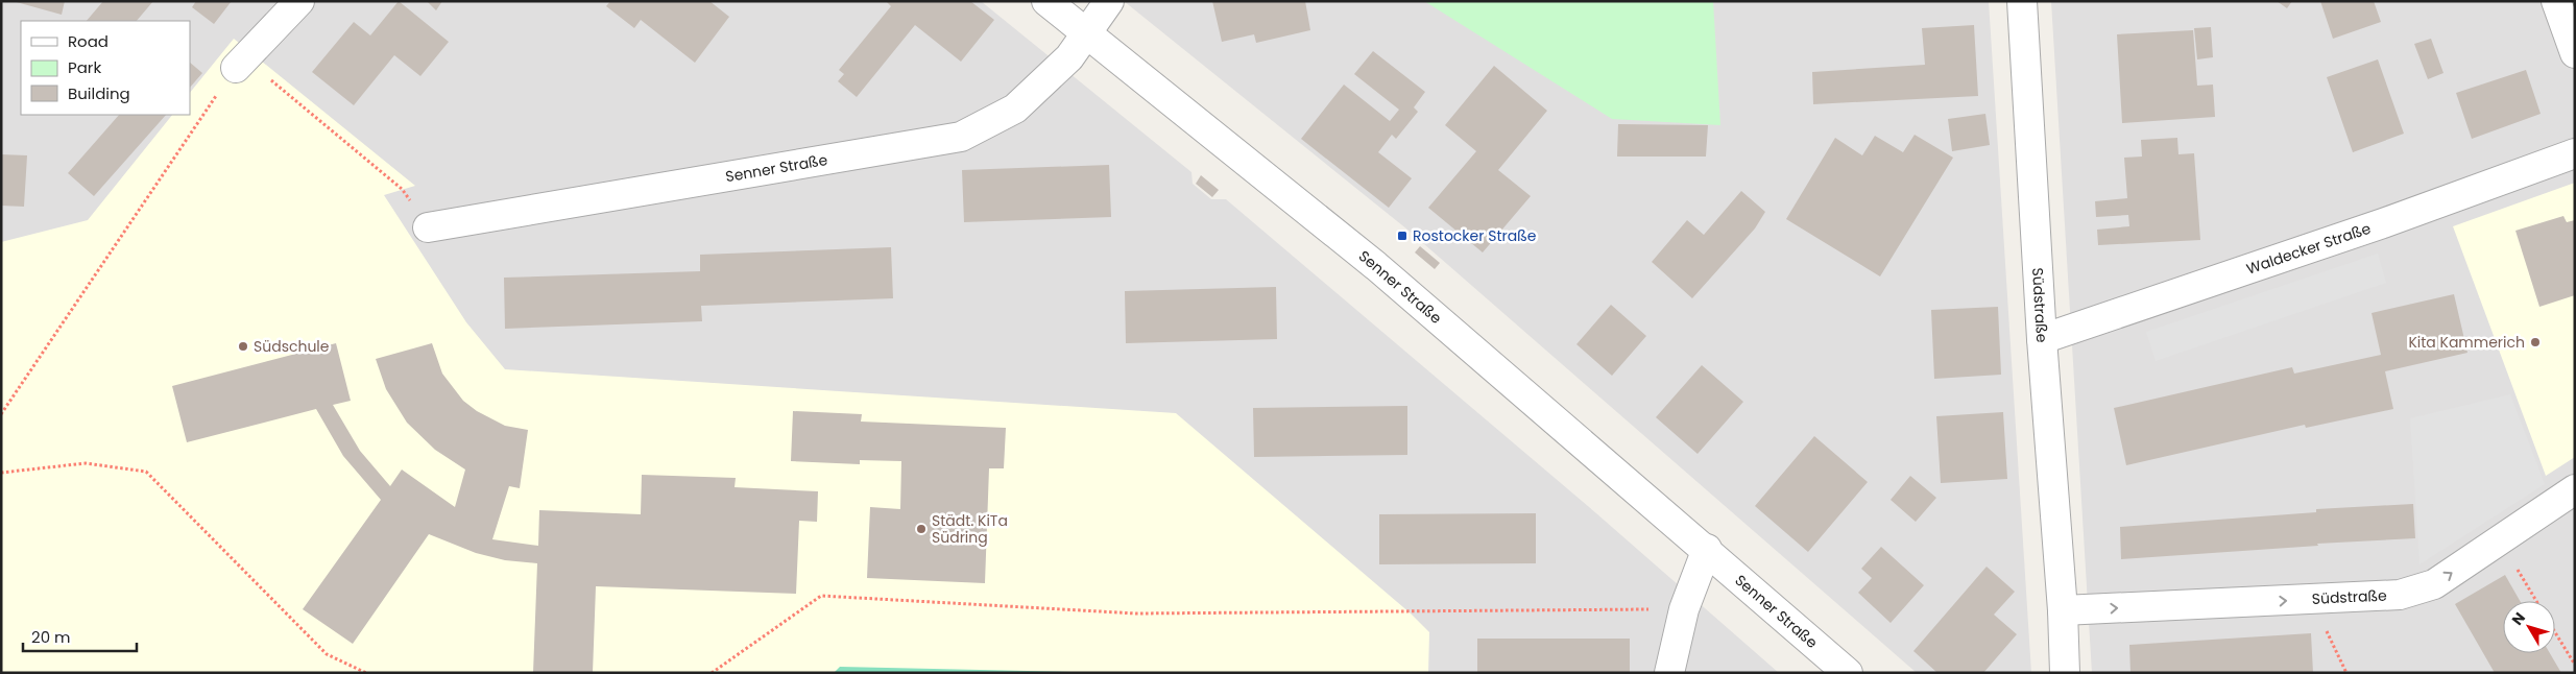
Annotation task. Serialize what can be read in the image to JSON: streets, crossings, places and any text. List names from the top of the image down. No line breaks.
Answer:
{"streets":{"street":["Senner Straße","Waldecker Straße","Südstraße"]},"crossings":[["Waldecker Straße","Südstraße"]],"one_way":["Südstraße"],"places":{"transit":["Rostocker Straße"],"other":["Kita Kammerich","Südschule","Städt. KiTa Südring"]},"legend":["Road","Park","Building"],"scale_bar":"20 m","north":"top left"}
